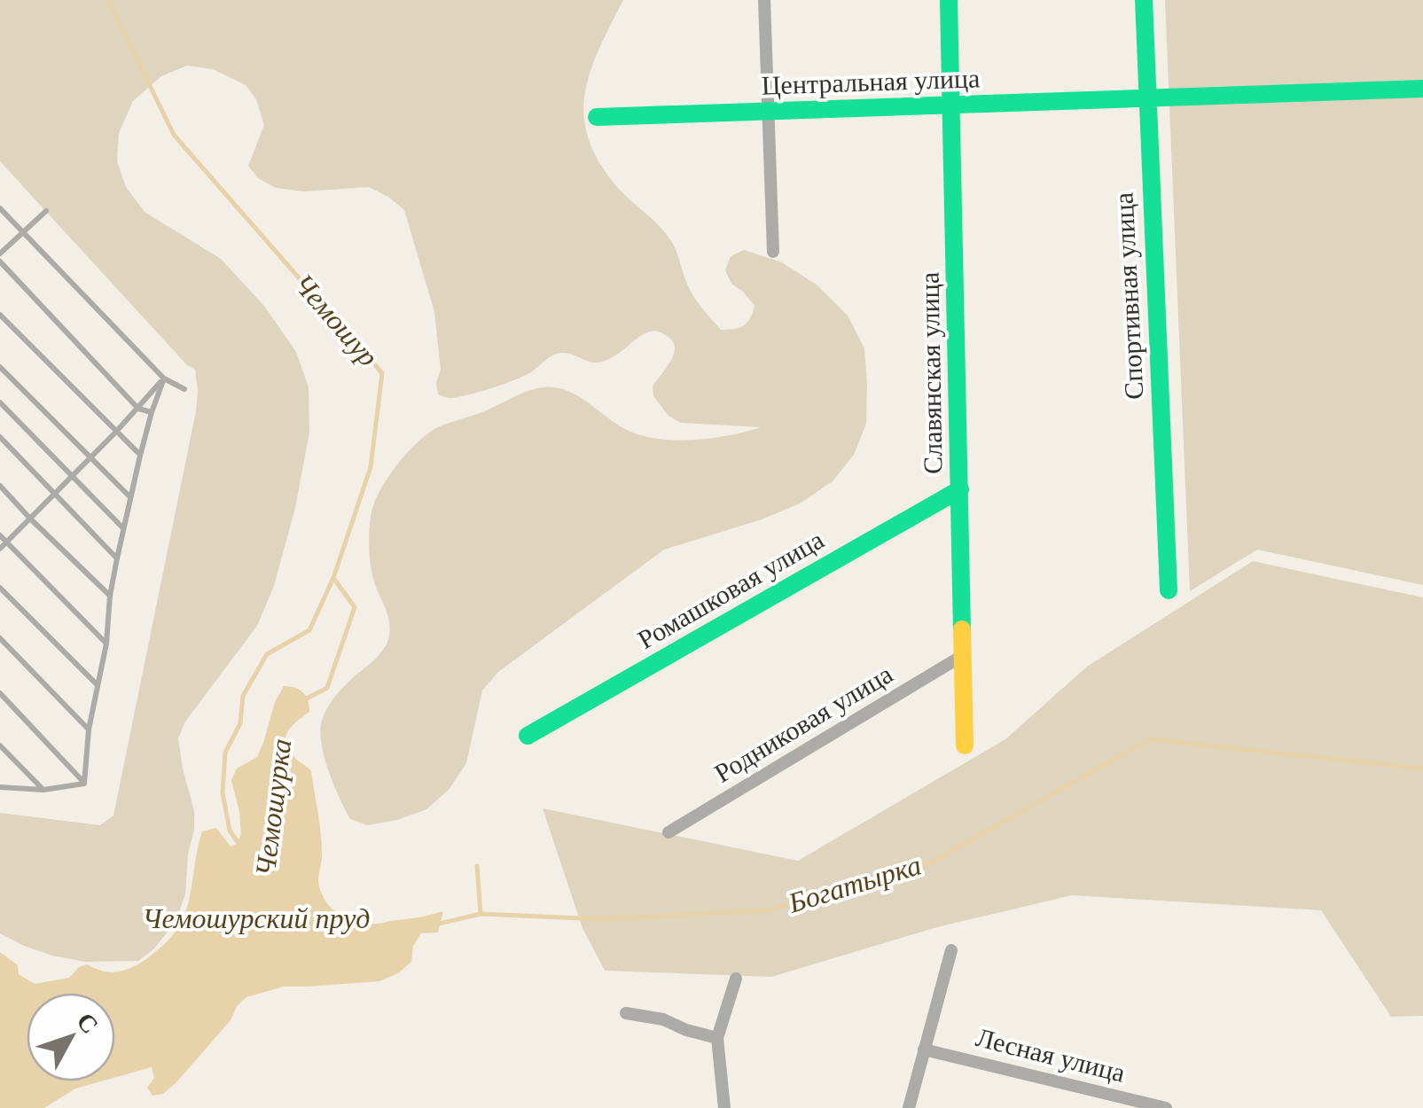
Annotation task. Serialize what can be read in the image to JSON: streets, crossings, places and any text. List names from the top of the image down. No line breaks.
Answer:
{"streets":{"street":["Центральная улица","Спортивная улица","Славянская улица","Ромашковая улица","Родниковая улица","Лесная улица"]},"crossings":[["Центральная улица","Спортивная улица"],["Центральная улица","Славянская улица"],["Славянская улица","Ромашковая улица"],["Славянская улица","Родниковая улица"]],"water":["Чемошур","Чемошурка","Богатырка","Чемошурский пруд"],"north":"top right"}
